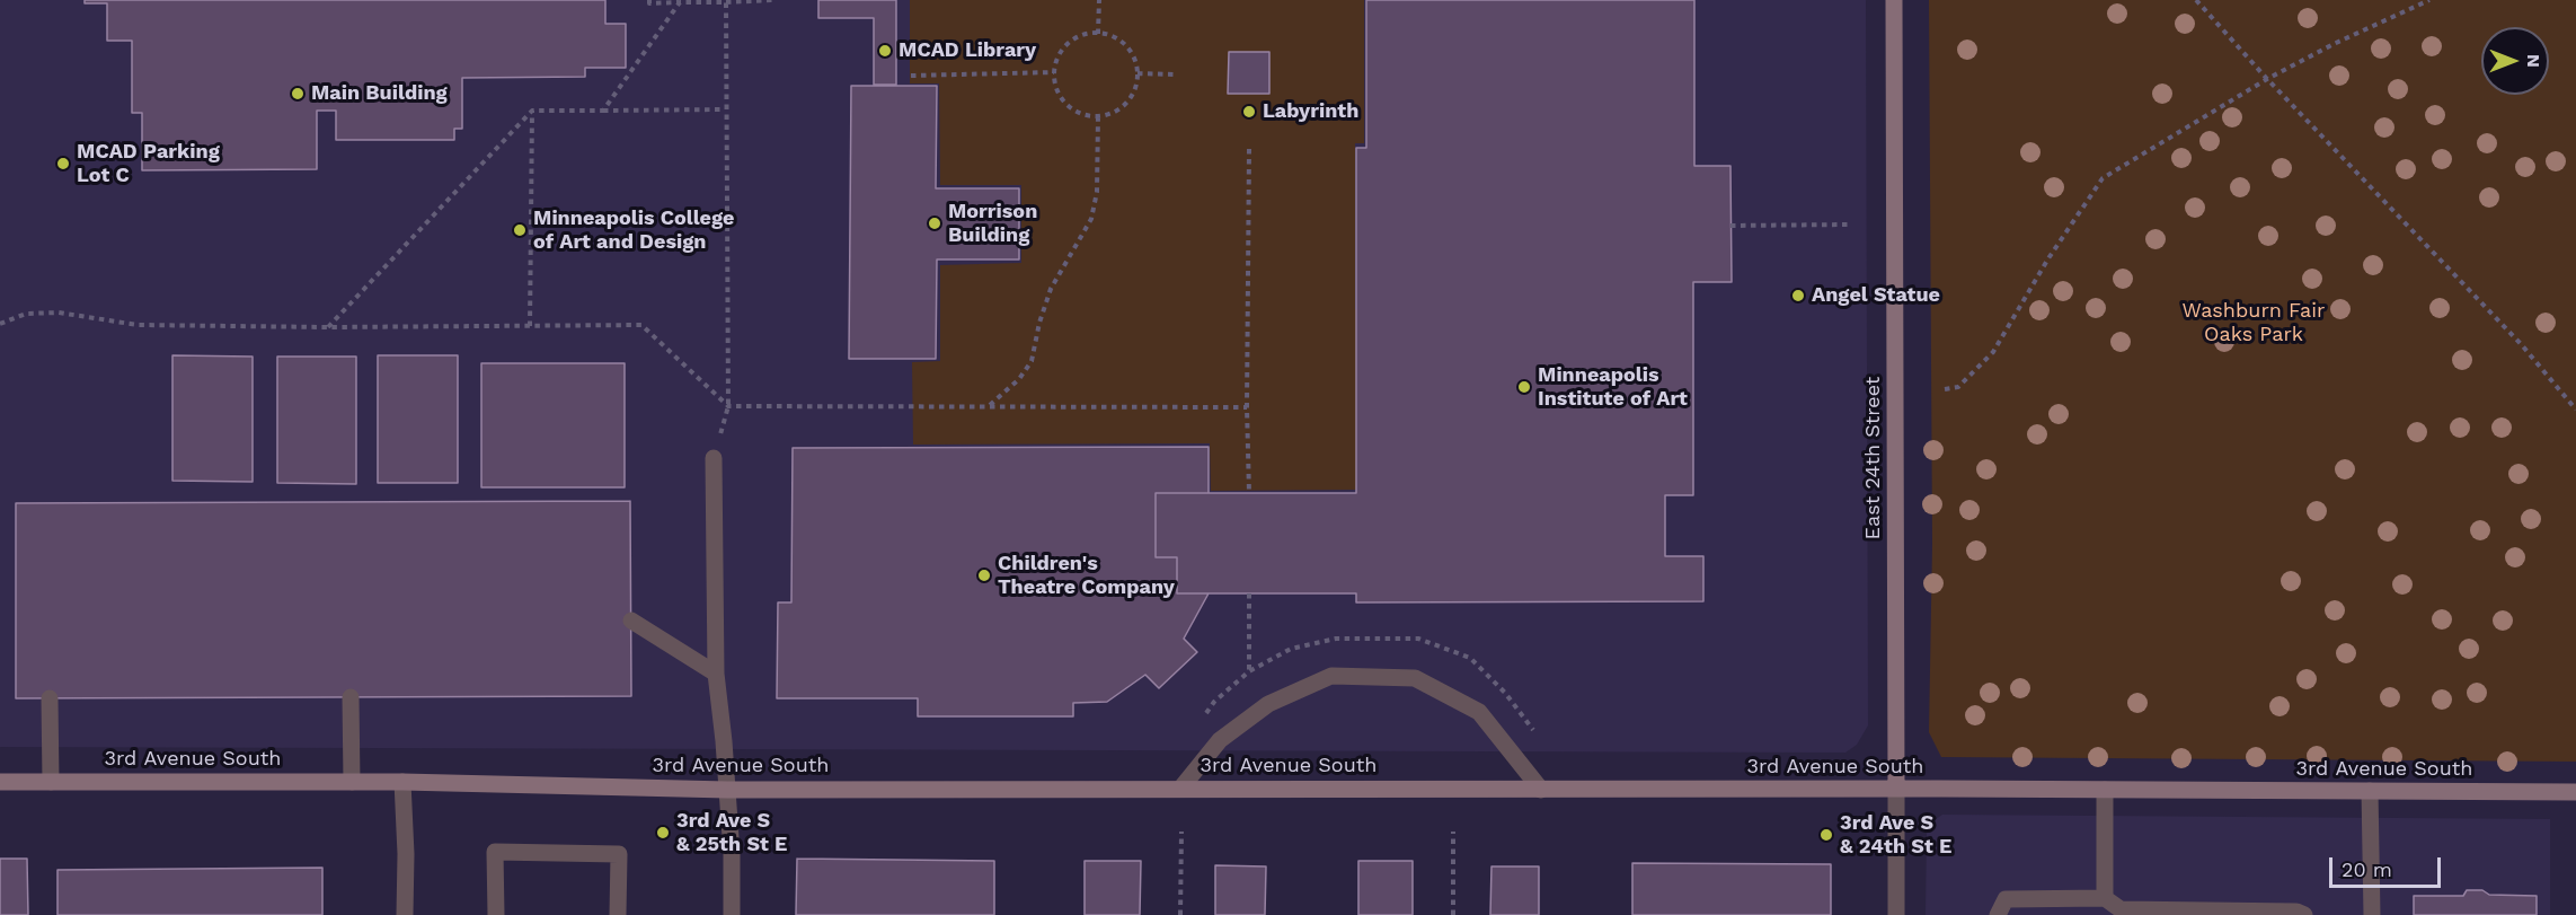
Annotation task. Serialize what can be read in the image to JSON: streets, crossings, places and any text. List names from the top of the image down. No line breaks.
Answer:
{"streets":{"street":["East 24th Street","3rd Avenue South"]},"crossings":[["East 24th Street","3rd Avenue South"]],"parks":["Washburn Fair Oaks Park"],"places":["MCAD Library","Main Building","Labyrinth","MCAD Parking Lot C","Morrison Building","Minneapolis College of Art and Design","Angel Statue","Minneapolis Institute of Art","Children's Theatre Company","3rd Ave S & 25th St E","3rd Ave S & 24th St E"],"scale_bar":"20 m","north":"right"}
